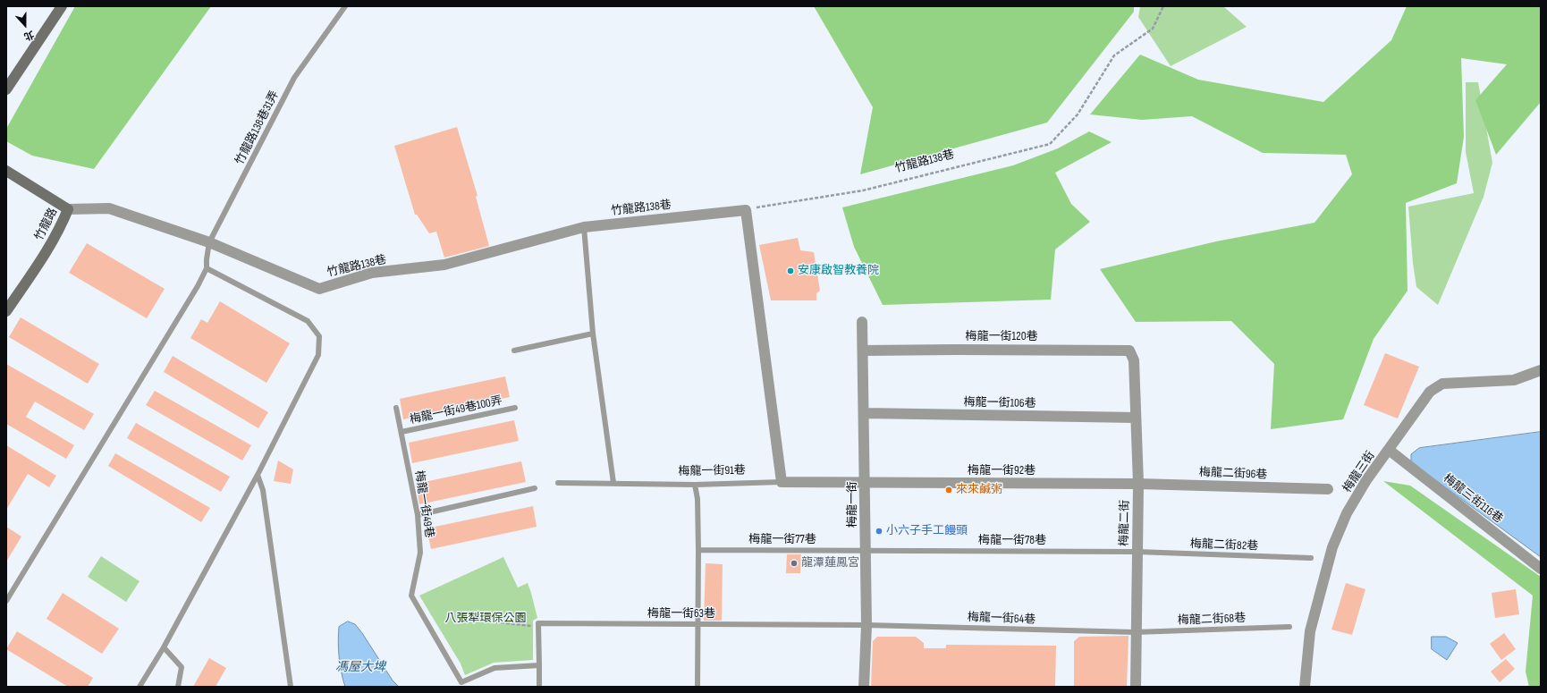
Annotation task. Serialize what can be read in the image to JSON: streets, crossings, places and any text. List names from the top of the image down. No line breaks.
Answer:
{"streets":{"street":["竹龍路138巷","竹龍路","梅龍一街120巷","梅龍一街106巷","梅龍一街91巷","梅龍一街92巷","梅龍三街","梅龍二街96巷","梅龍三街116巷","梅龍一街","梅龍二街"],"lane":["竹龍路138巷31弄","梅龍一街49巷100弄","梅龍一街49巷","梅龍一街77巷","梅龍一街78巷","梅龍二街82巷","梅龍一街63巷","梅龍一街64巷","梅龍二街68巷"]},"crossings":[["竹龍路138巷31弄","竹龍路138巷"],["竹龍路138巷","竹龍路"],["梅龍一街120巷","梅龍一街"],["梅龍一街120巷","梅龍二街"],["梅龍一街106巷","梅龍一街"],["梅龍一街106巷","梅龍二街"],["梅龍一街49巷100弄","梅龍一街49巷"],["梅龍一街91巷","梅龍一街92巷"],["梅龍一街91巷","梅龍一街"],["梅龍一街92巷","梅龍二街96巷"],["梅龍一街92巷","梅龍一街"],["梅龍一街92巷","梅龍二街"],["梅龍三街","梅龍三街116巷"],["梅龍二街96巷","梅龍二街"],["梅龍一街","梅龍一街77巷"],["梅龍一街","梅龍一街78巷"],["梅龍一街","梅龍一街63巷"],["梅龍一街","梅龍一街64巷"],["梅龍二街","梅龍一街78巷"],["梅龍二街","梅龍二街82巷"],["梅龍二街","梅龍一街64巷"],["梅龍二街","梅龍二街68巷"],["梅龍一街77巷","梅龍一街78巷"],["梅龍一街78巷","梅龍二街82巷"],["梅龍一街63巷","梅龍一街64巷"],["梅龍一街64巷","梅龍二街68巷"]],"water":["馮屋大埤"],"parks":["八張犁環保公園"],"places":["安康啟智教養院","來來鹹粥","小六子手工饅頭","龍潭蓮鳳宮"],"north":"bottom"}
